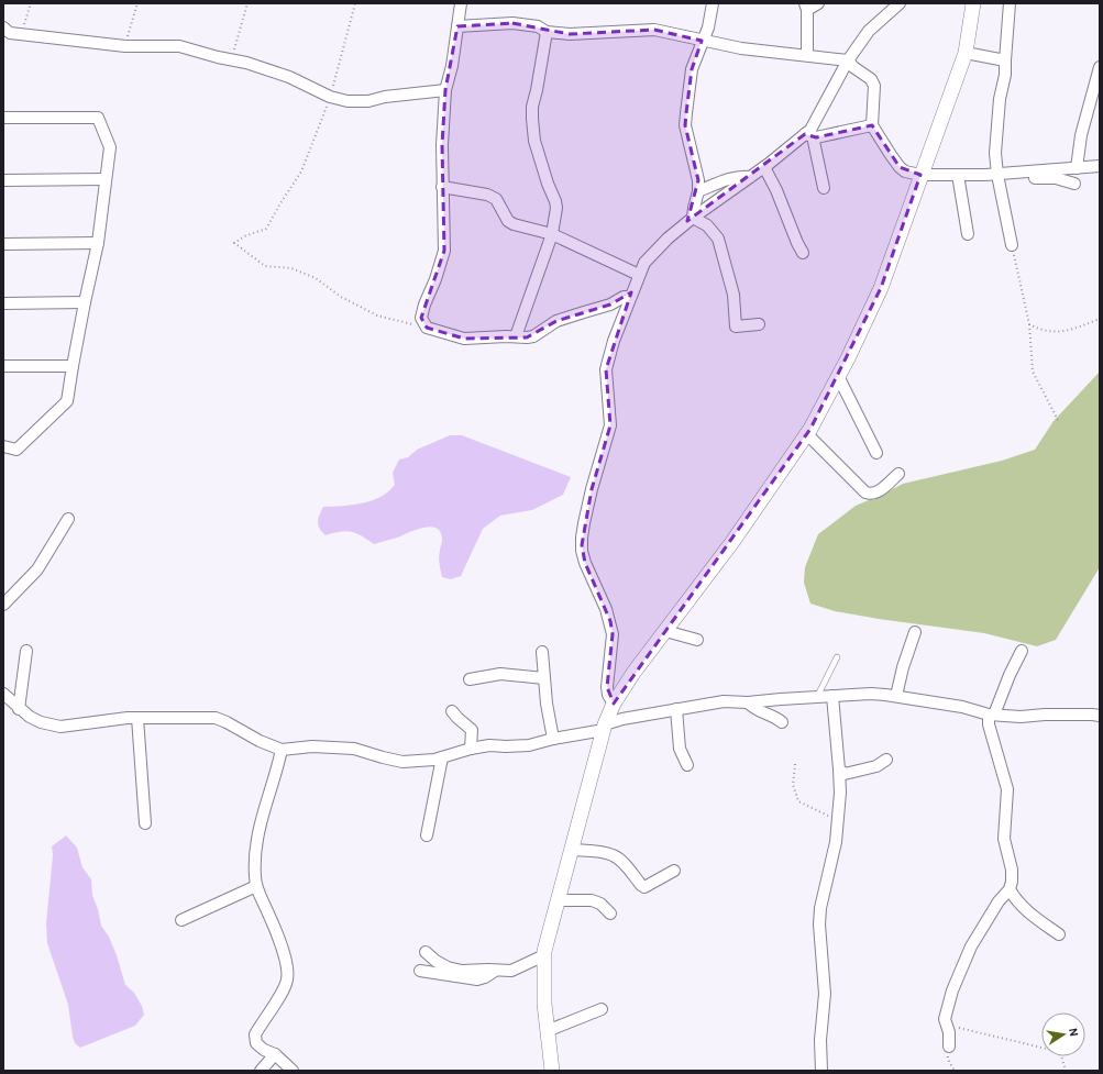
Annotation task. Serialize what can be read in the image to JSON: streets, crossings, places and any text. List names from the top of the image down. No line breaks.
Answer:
{"north":"right"}
